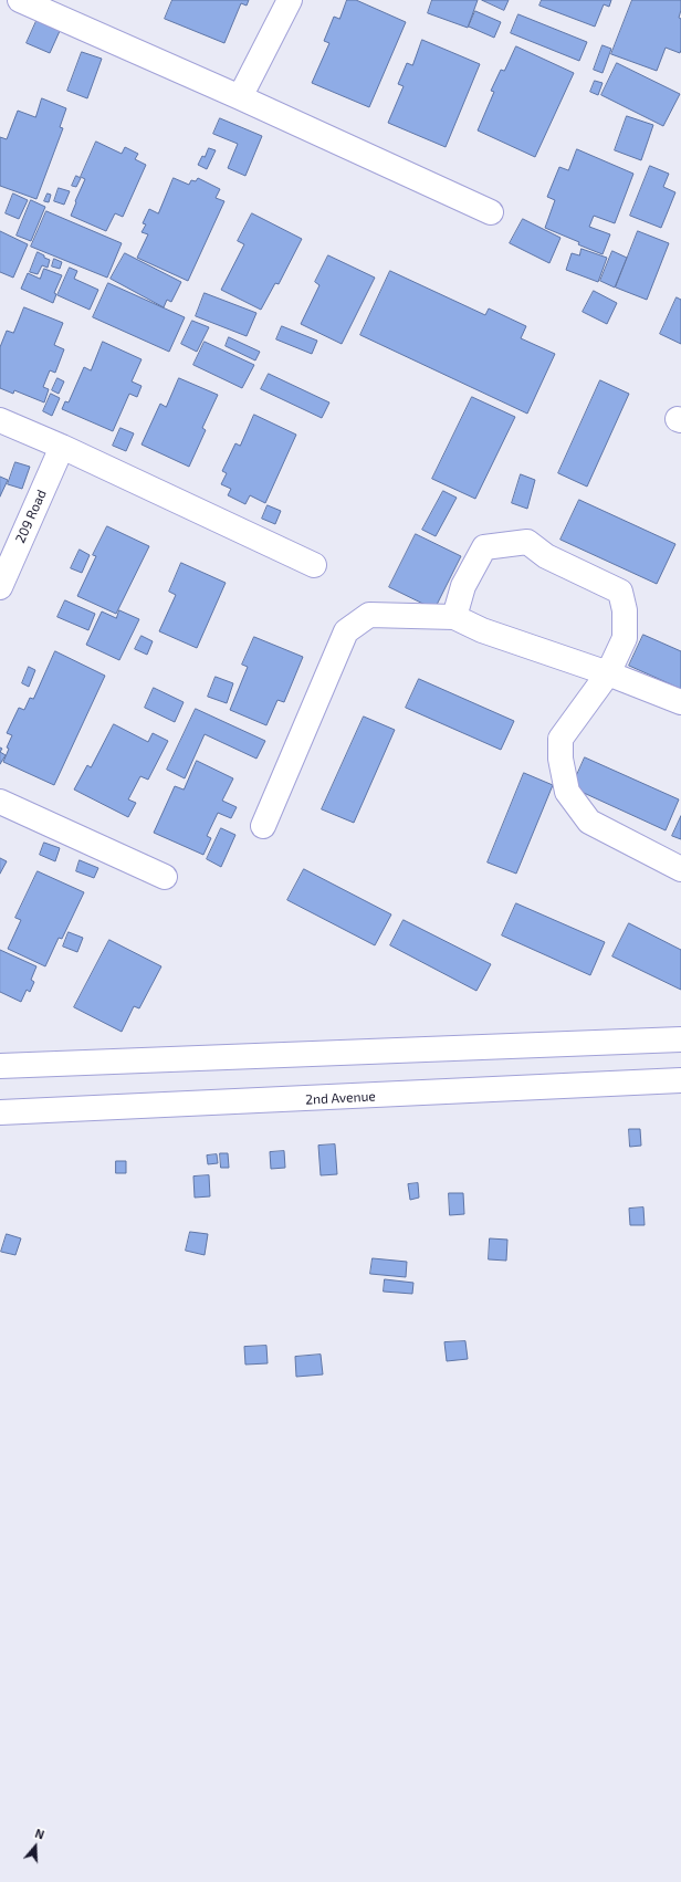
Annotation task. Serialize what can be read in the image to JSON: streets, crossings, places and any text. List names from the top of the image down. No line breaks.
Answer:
{"streets":{"street":["209 Road","2nd Avenue"]},"north":"top"}
